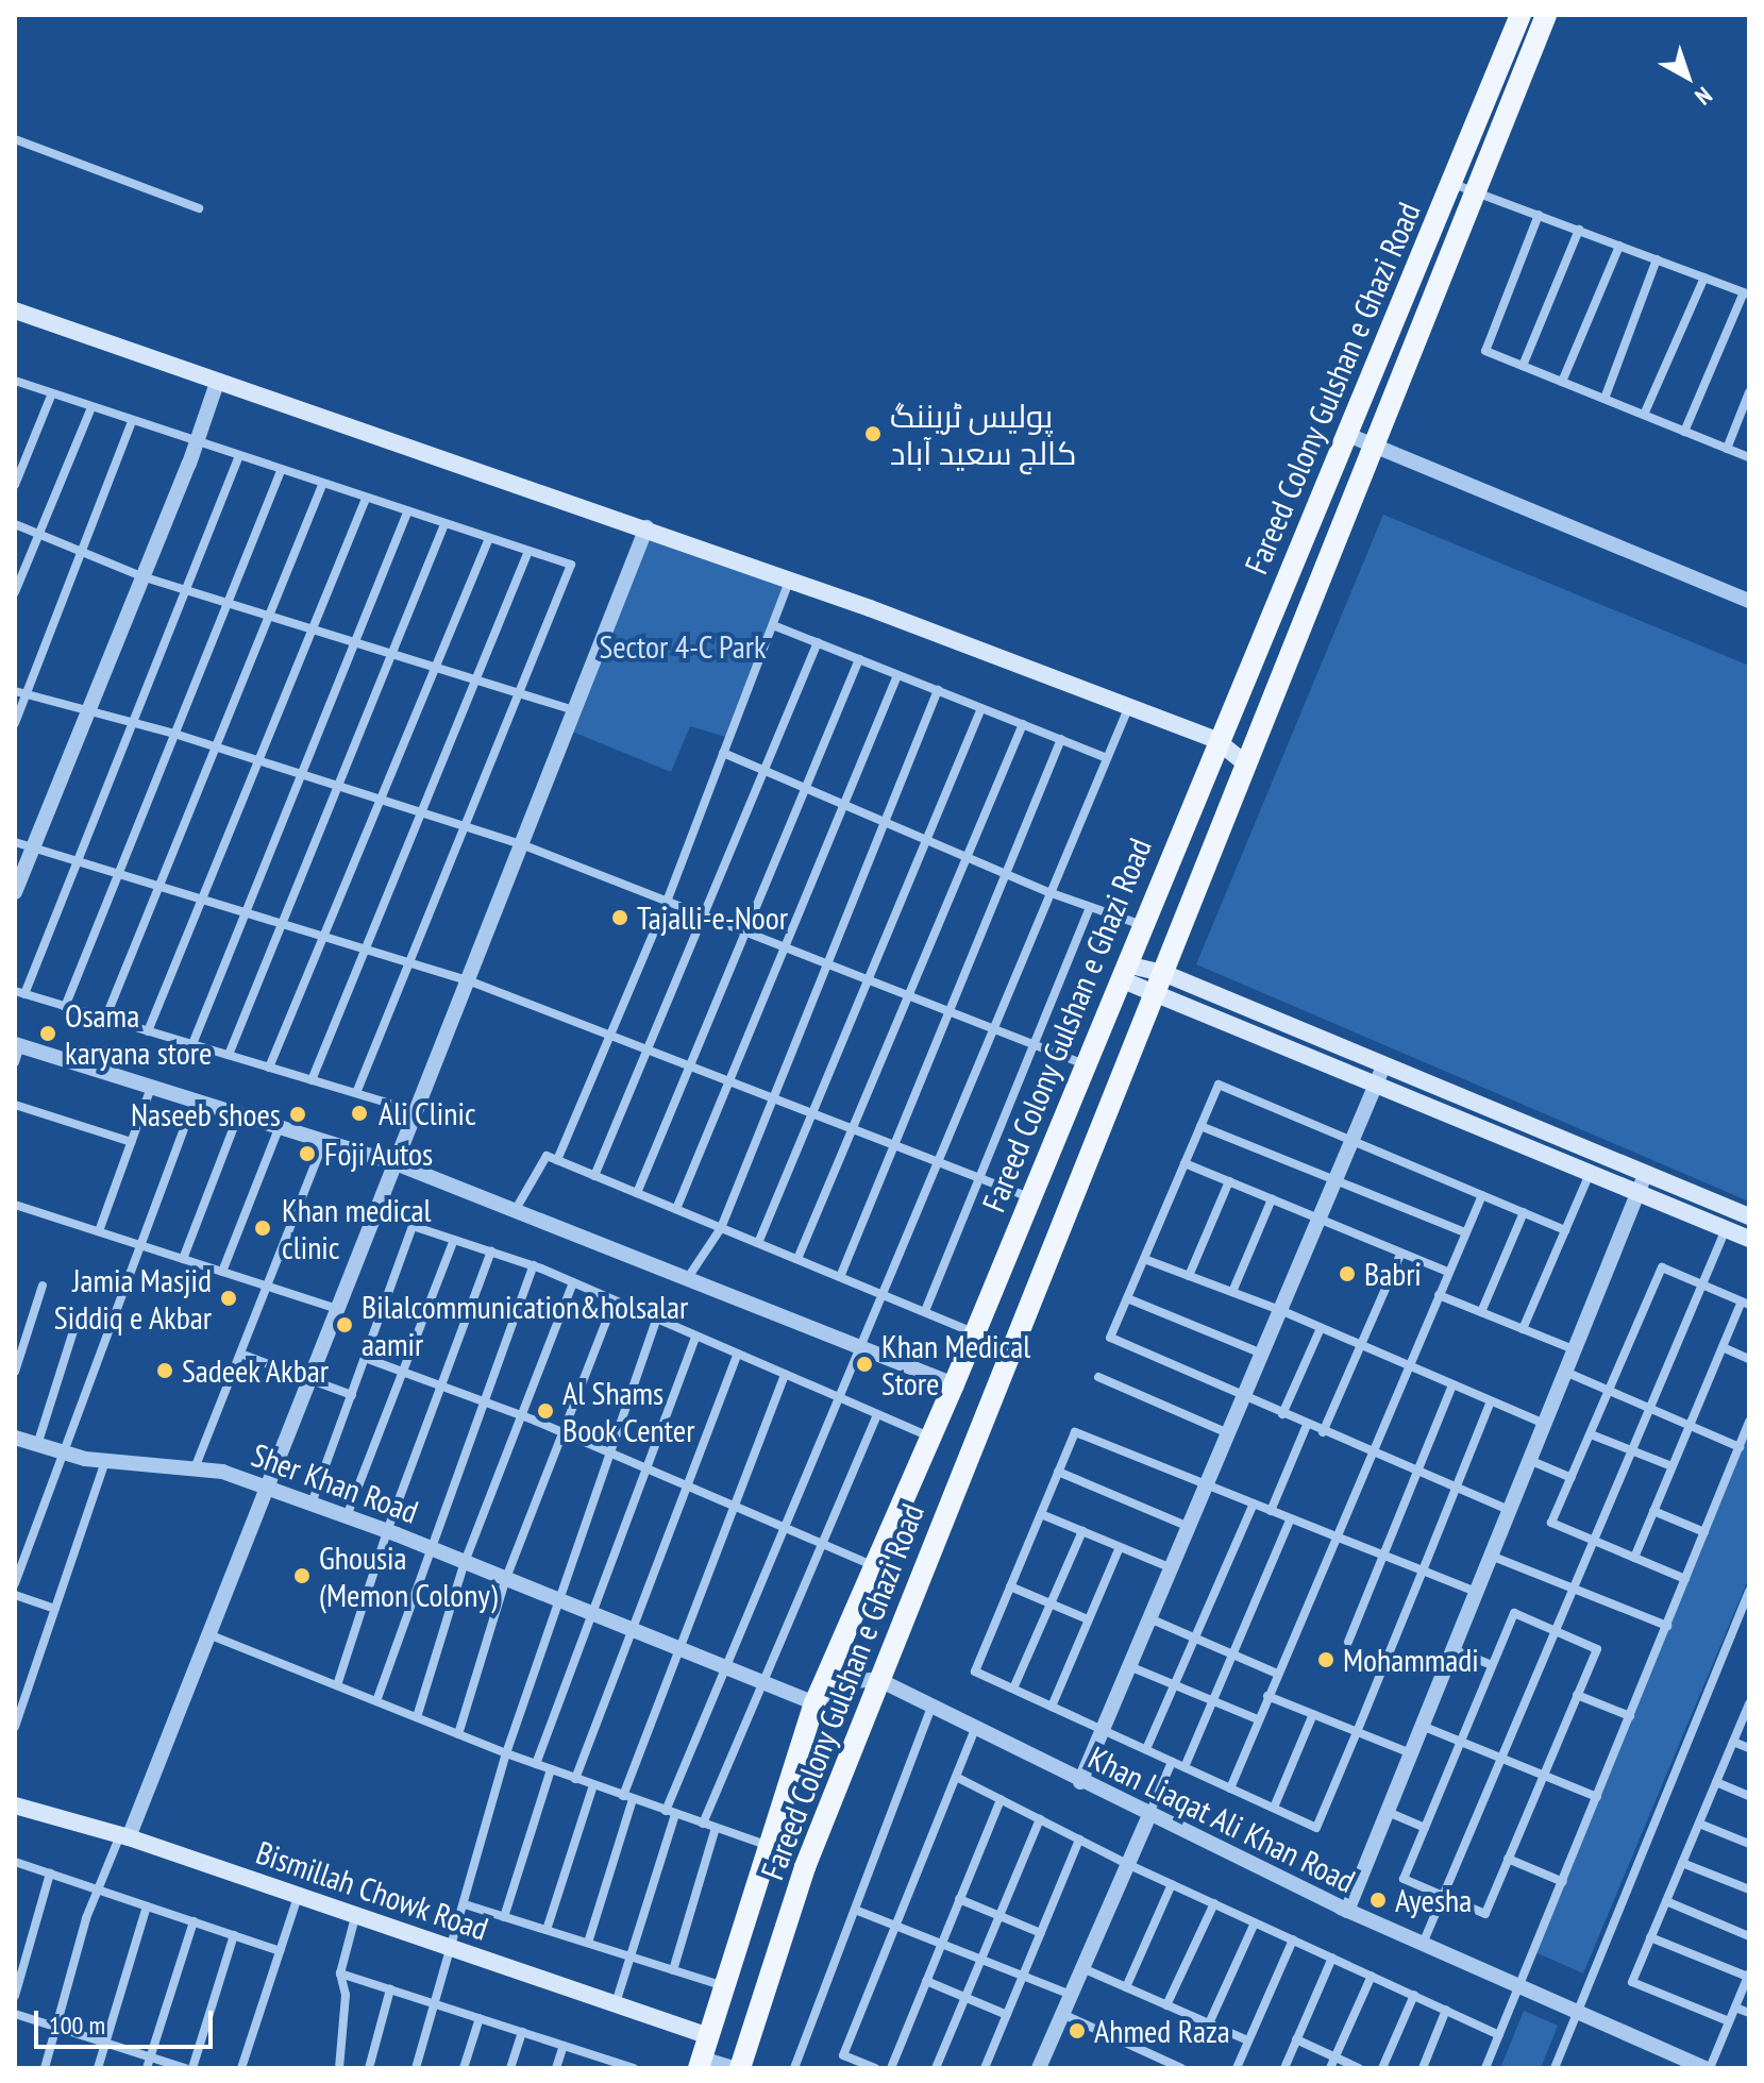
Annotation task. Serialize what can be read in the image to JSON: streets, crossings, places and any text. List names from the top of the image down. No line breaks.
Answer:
{"streets":{"main road":["Fareed Colony Gulshan e Ghazi Road","Bismillah Chowk Road"],"street":["Sher Khan Road","Khan Liaqat Ali Khan Road"]},"crossings":[["Fareed Colony Gulshan e Ghazi Road","Sher Khan Road"],["Fareed Colony Gulshan e Ghazi Road","Khan Liaqat Ali Khan Road"],["Fareed Colony Gulshan e Ghazi Road","Bismillah Chowk Road"]],"parks":["Sector 4-C Park"],"places":["پولیس ٹریننگ کالج سعید آباد","Tajalli-e-Noor","Osama karyana store","Ali Clinic","Naseeb shoes","Foji Autos","Khan medical clinic","Babri","Jamia Masjid Siddiq e Akbar","Bilalcommunication&holsalar aamir","Khan Medical Store","Sadeek Akbar","Al Shams Book Center","Ghousia (Memon Colony)","Mohammadi","Ayesha","Ahmed Raza"],"scale_bar":"100 m","north":"bottom right"}
